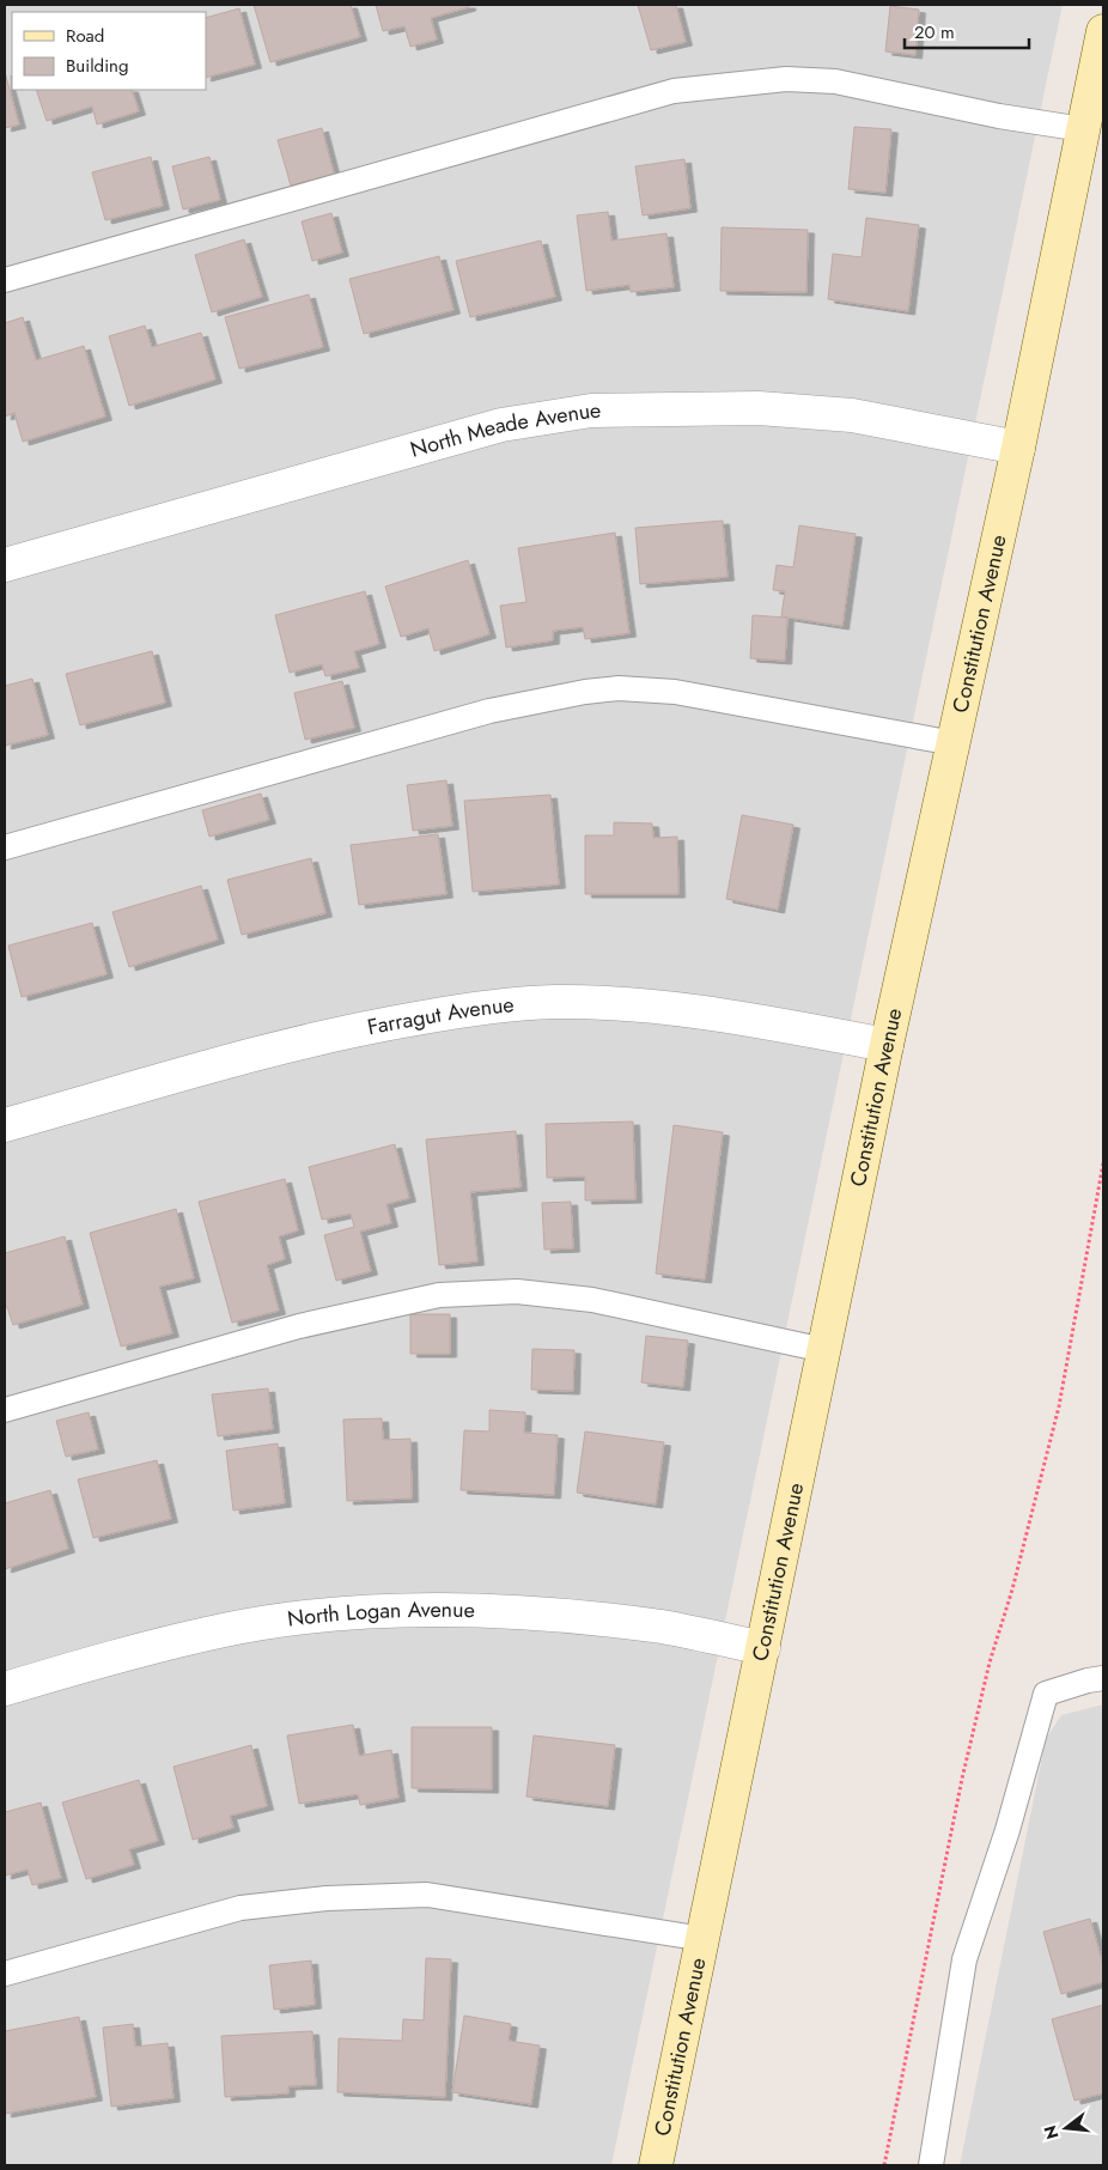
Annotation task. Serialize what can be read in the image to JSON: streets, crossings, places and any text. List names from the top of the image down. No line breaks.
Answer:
{"streets":{"main road":["Constitution Avenue"],"street":["North Meade Avenue","Farragut Avenue","North Logan Avenue"]},"crossings":[["North Meade Avenue","Constitution Avenue"],["Constitution Avenue","Farragut Avenue"],["Constitution Avenue","North Logan Avenue"]],"legend":["Road","Building"],"scale_bar":"20 m","north":"left"}
